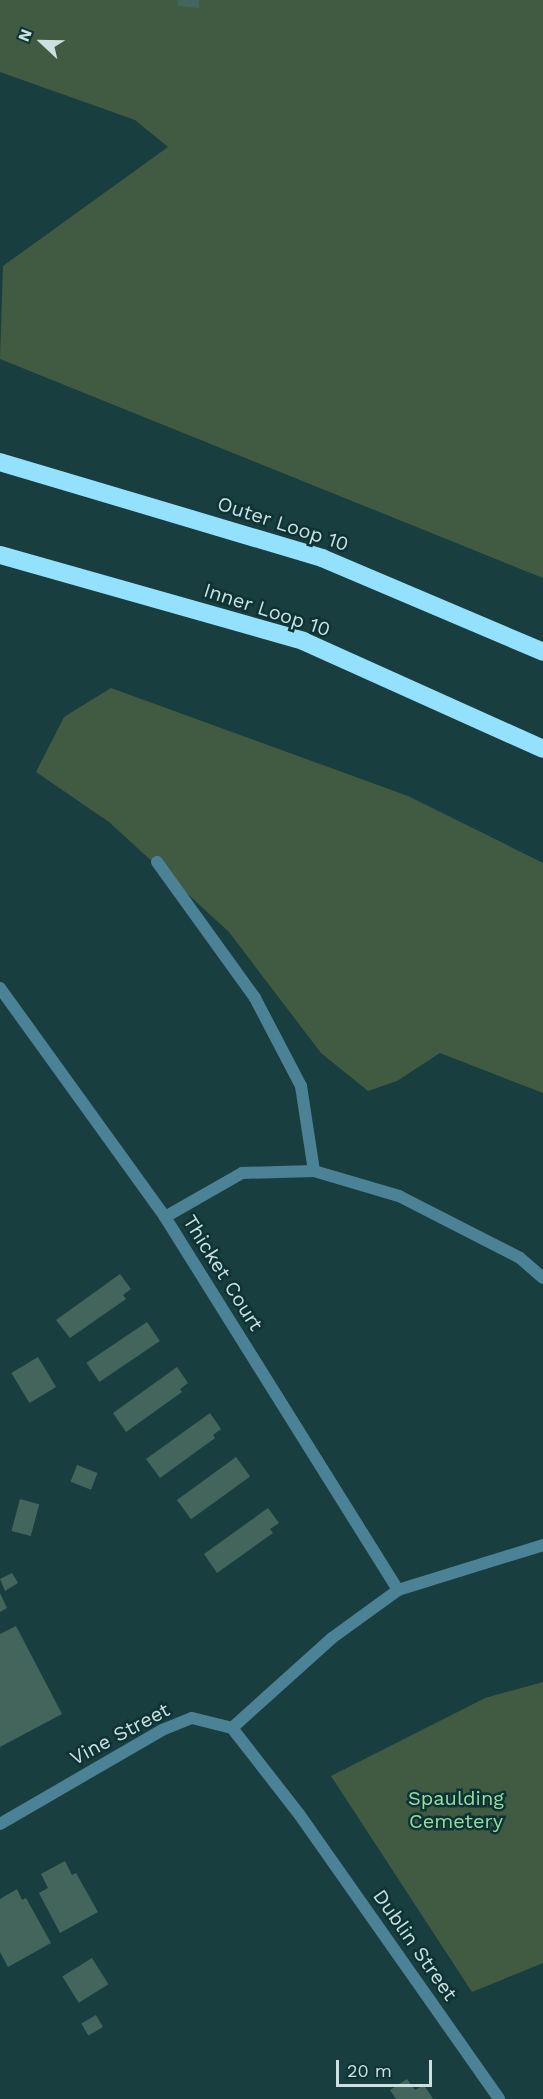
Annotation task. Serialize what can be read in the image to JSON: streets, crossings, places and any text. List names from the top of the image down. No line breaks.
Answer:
{"streets":{"highway":["Outer Loop 10","Inner Loop 10"],"street":["Thicket Court","Vine Street","Dublin Street"]},"crossings":[["Vine Street","Dublin Street"]],"parks":["Spaulding Cemetery"],"scale_bar":"20 m","north":"left"}
